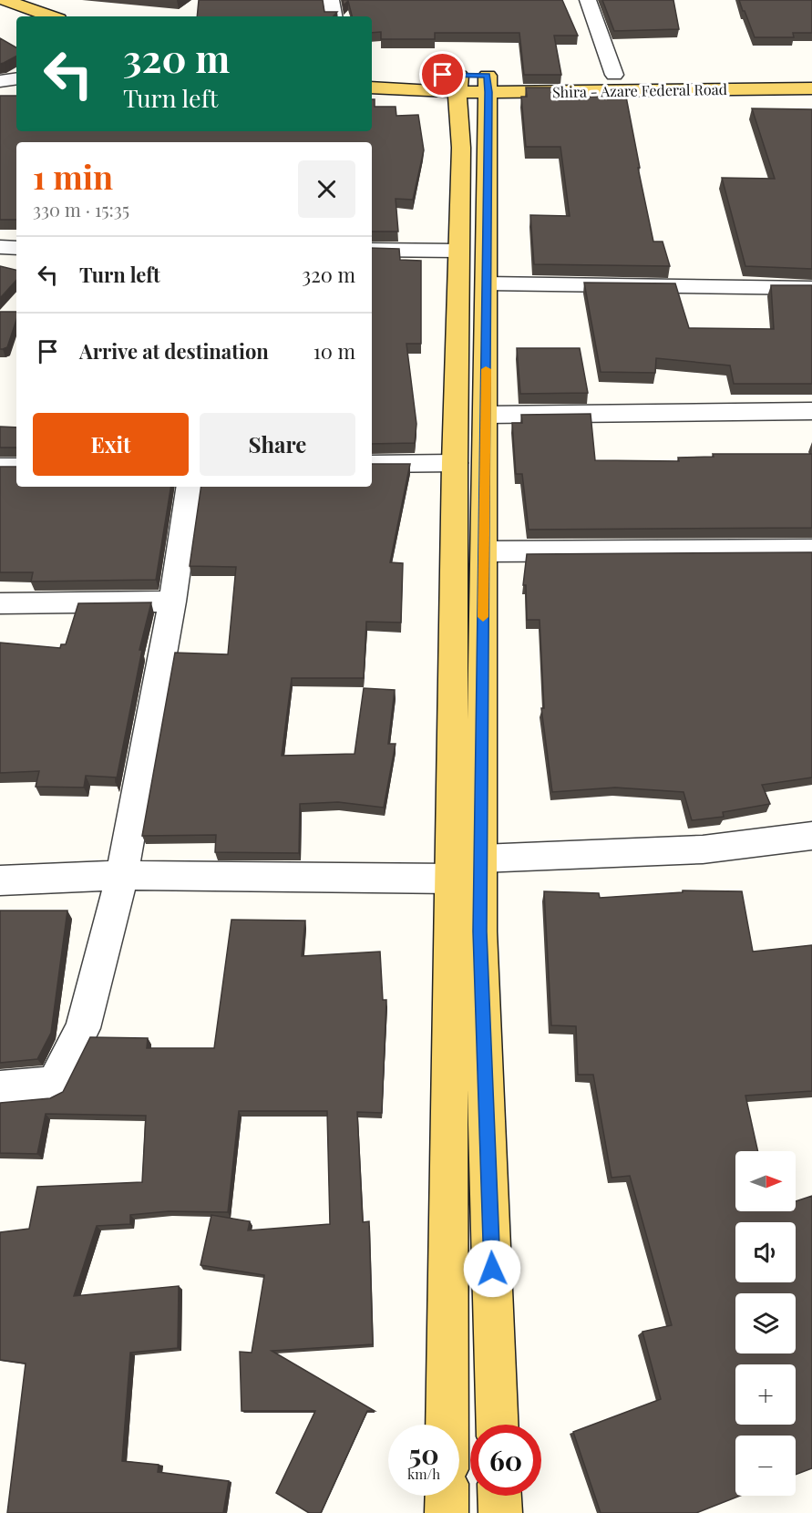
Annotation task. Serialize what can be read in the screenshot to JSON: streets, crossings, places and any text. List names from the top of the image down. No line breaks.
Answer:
{"streets":{"main road":["Shira - Azare Federal Road"]},"north":"right","page":{"turn":["320 m","Turn left"],"heading":["1 min","330 m · 15:35"],"list":[{"name":"Turn left","value":"320 m"},{"name":"Arrive at destination","value":"10 m"}],"buttons":["Exit","Share"],"map_buttons":["+","−"],"speed":"50 km/h","limit":"60"}}
